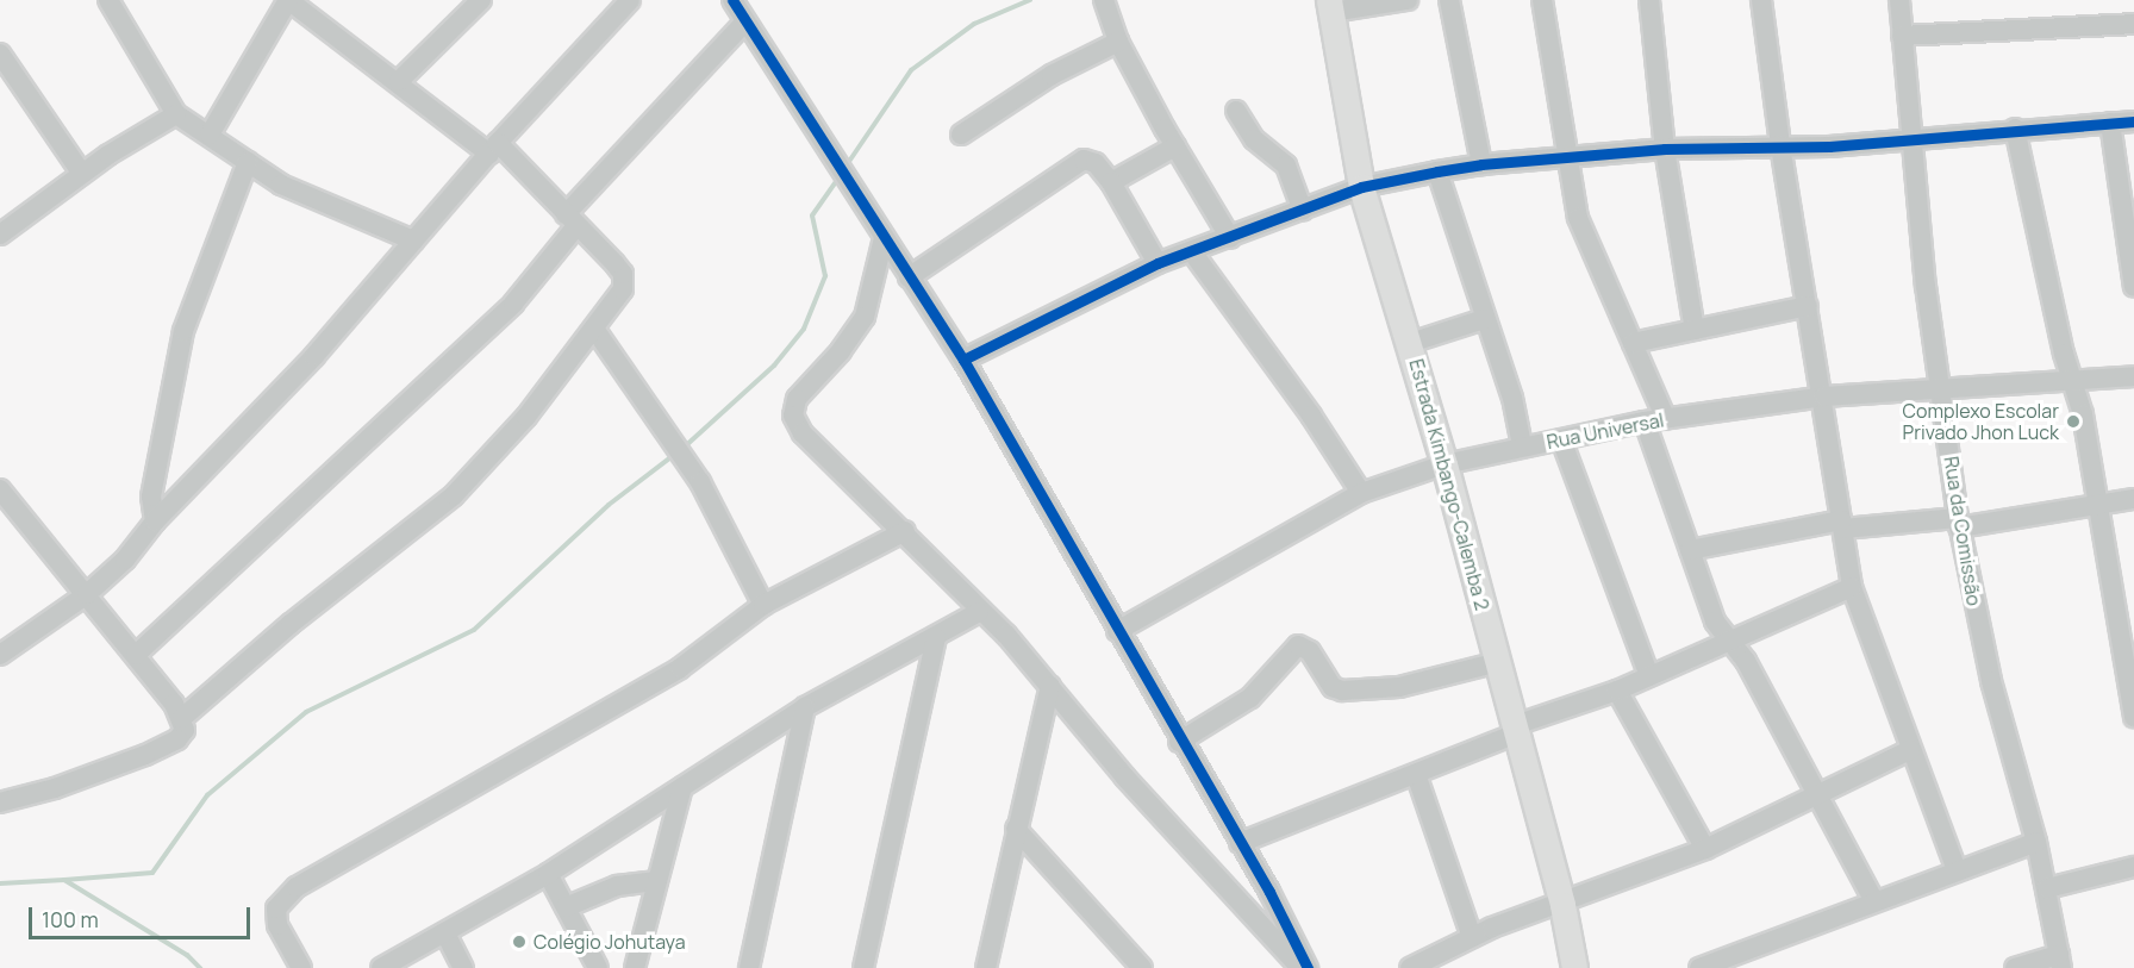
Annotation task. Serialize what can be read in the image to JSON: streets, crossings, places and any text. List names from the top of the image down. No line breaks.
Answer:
{"streets":{"main road":["Estrada Kimbango-Calemba 2"],"street":["Rua Universal","Rua da Comissão"]},"crossings":[["Rua Universal","Estrada Kimbango-Calemba 2"],["Rua Universal","Rua da Comissão"]],"places":["Complexo Escolar Privado Jhon Luck","Colégio Johutaya"],"scale_bar":"100 m"}
